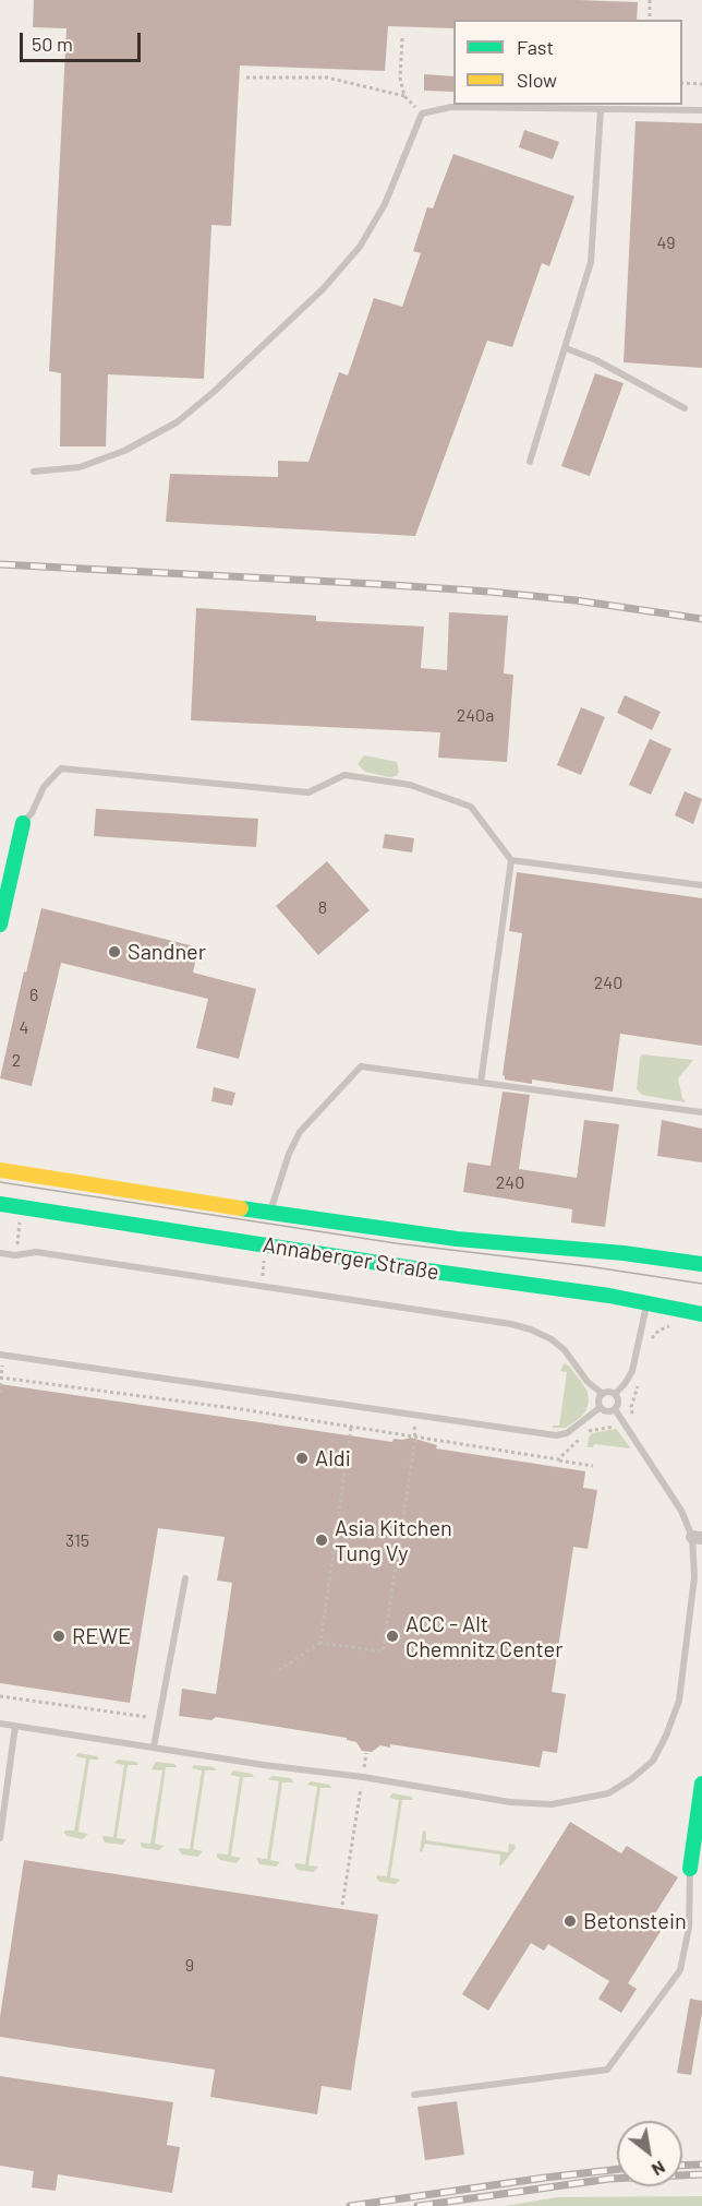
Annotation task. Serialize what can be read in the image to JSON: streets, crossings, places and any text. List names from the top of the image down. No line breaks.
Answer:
{"streets":{"main road":["Annaberger Straße"]},"places":["Sandner","Aldi","Asia Kitchen Tung Vy","REWE","ACC - Alt Chemnitz Center","Betonstein"],"house_numbers":["49","240a","8","240","6","4","2","240","315","9"],"legend":["Fast","Slow"],"scale_bar":"50 m","north":"bottom right"}
